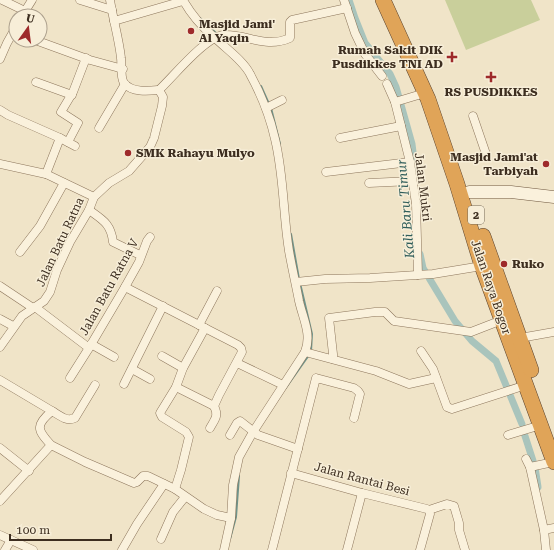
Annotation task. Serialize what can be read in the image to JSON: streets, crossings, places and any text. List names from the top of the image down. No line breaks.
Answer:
{"streets":{"highway":["2","Jalan Raya Bogor"],"street":["Jalan Mukri","Jalan Batu Ratna","Jalan Batu Ratna V","Jalan Rantai Besi"]},"crossings":[["Jalan Batu Ratna","Jalan Batu Ratna V"]],"water":["Kali Baru Timur"],"places":{"other":["Masjid Jami' Al Yaqin","SMK Rahayu Mulyo","Masjid Jami'at Tarbiyah","Ruko"],"health":["Rumah Sakit DIK Pusdikkes TNI AD","RS PUSDIKKES"]},"scale_bar":"100 m","north":"top"}
